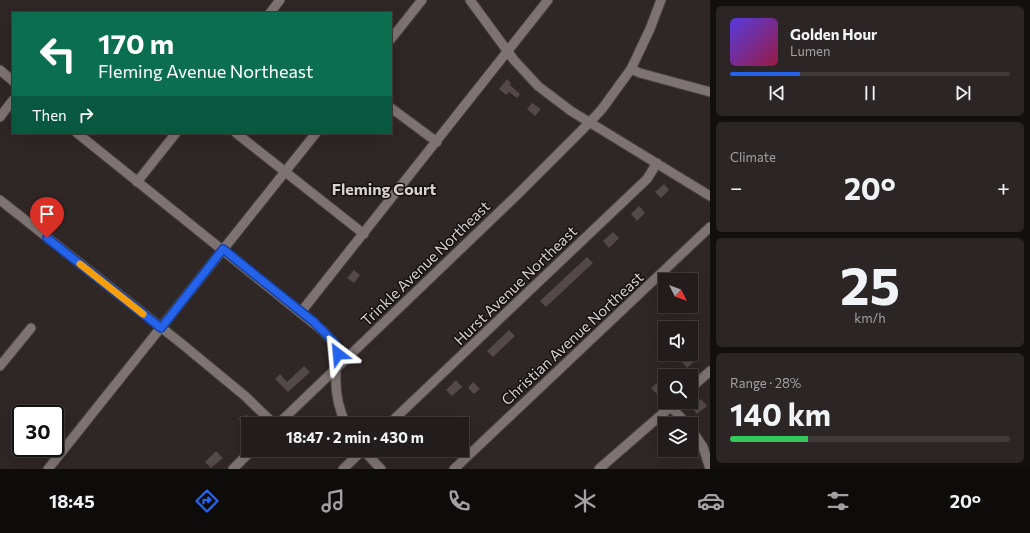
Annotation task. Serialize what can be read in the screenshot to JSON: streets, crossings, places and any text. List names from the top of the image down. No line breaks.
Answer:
{"streets":{"street":["Trinkle Avenue Northeast","Hurst Avenue Northeast","Christian Avenue Northeast"]},"districts":["Fleming Court"],"north":"bottom right","page":{"turn":["170 m","Fleming Avenue Northeast"],"song":["Golden Hour","Lumen"],"then":"Then","tile":["Climate",["25","km/h"],["Range · 28%","140 km"]],"heat":["−","20°","+"],"limit":"30","trip":"18:47 · 2 min · 430 m","tabs":["18:45","20°"]}}
